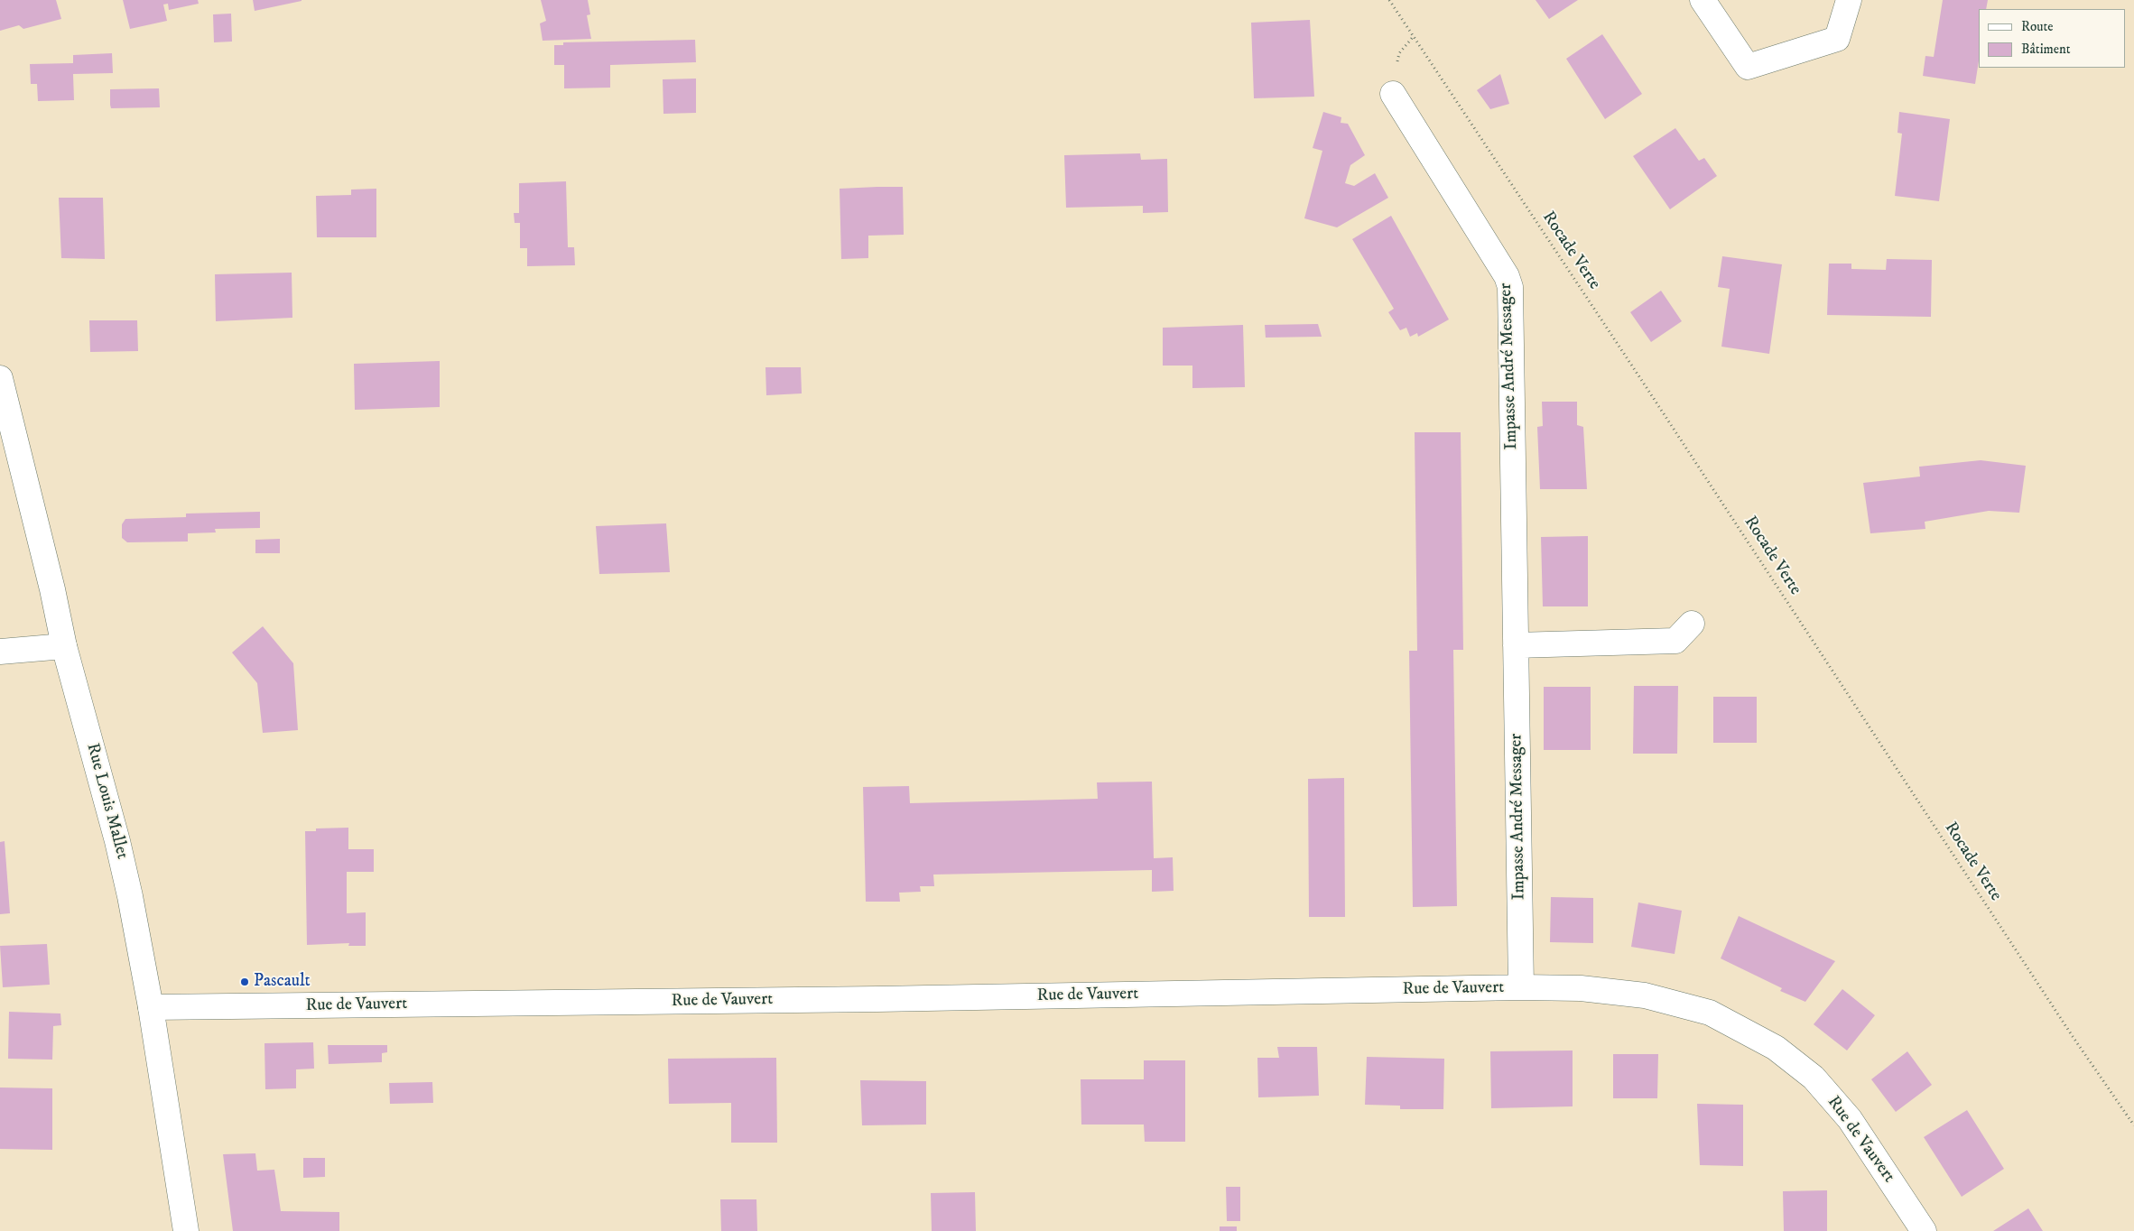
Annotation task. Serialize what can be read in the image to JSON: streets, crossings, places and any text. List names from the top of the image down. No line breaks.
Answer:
{"streets":{"street":["Impasse André Messager","Rue Louis Mallet","Rue de Vauvert"],"path":["Rocade Verte"]},"crossings":[["Impasse André Messager","Rue de Vauvert"],["Rue Louis Mallet","Rue de Vauvert"]],"places":["Pascault"],"legend":["Route","Bâtiment"]}
